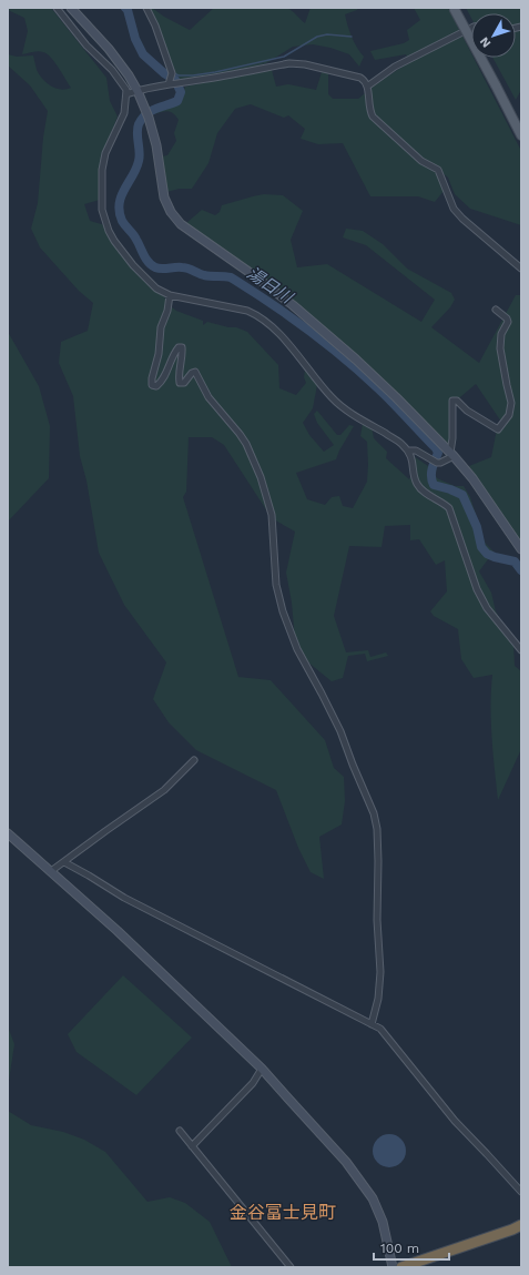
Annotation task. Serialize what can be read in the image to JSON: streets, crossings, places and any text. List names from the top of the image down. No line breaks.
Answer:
{"districts":["金谷富士見町"],"water":["湯日川"],"scale_bar":"100 m","north":"bottom left"}
